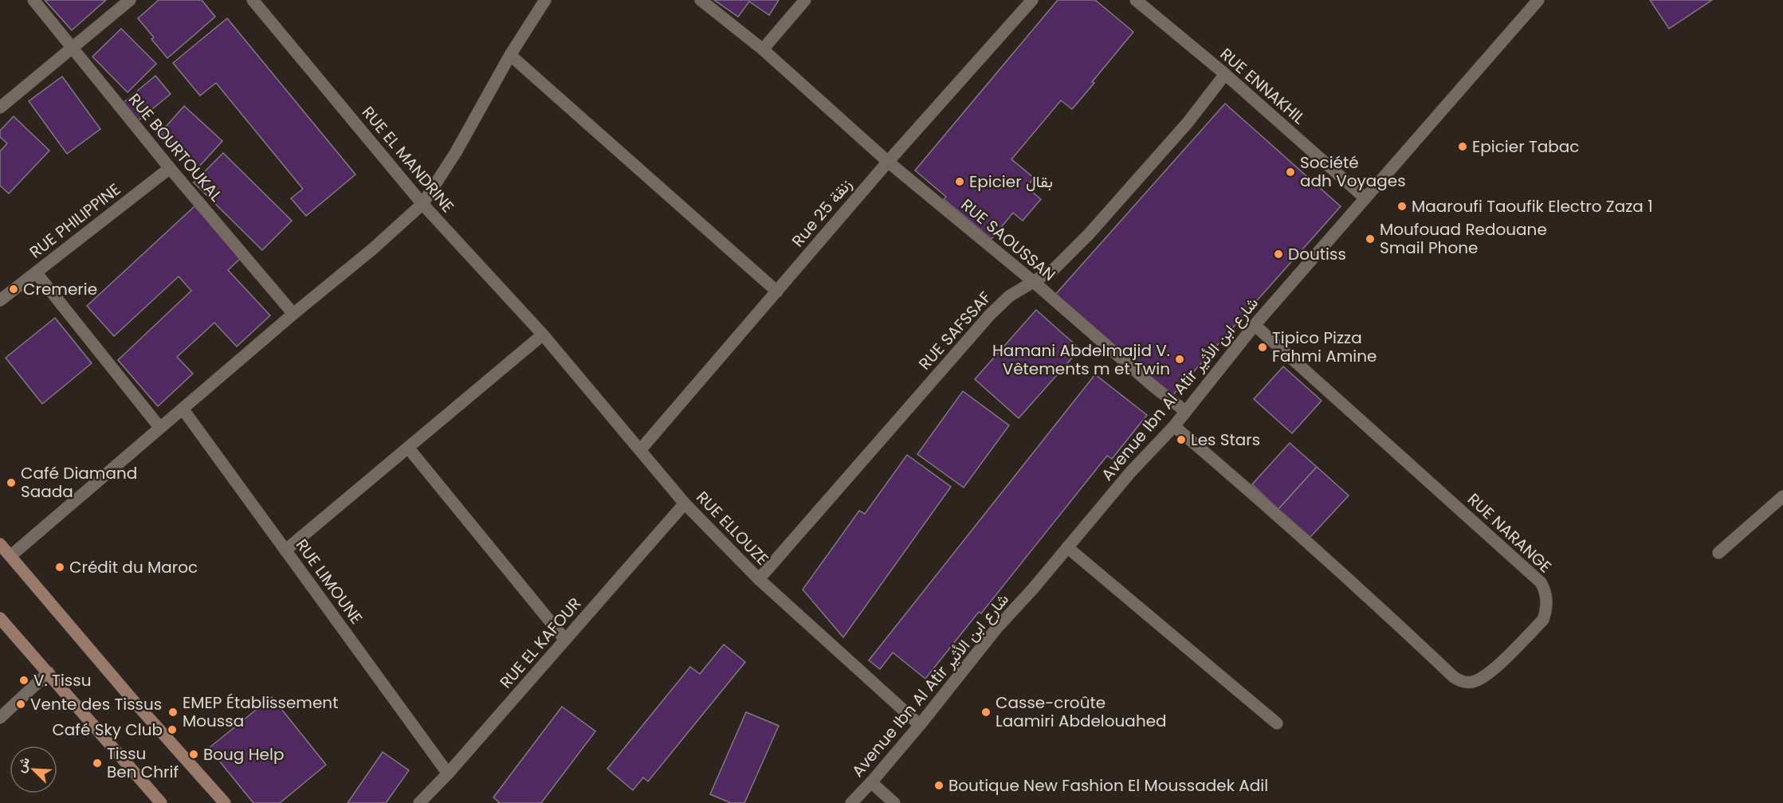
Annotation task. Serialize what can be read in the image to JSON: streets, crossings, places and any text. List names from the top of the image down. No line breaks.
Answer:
{"streets":{"street":["RUE ENNAKHIL","RUE BOURTOUKAL","RUE EL MANDRINE","Rue 25 زنقة","RUE PHILIPPINE","RUE SAOUSSAN","RUE SAFSSAF","Avenue Ibn Al Atir شارع ابن الأثير","RUE ELLOUZE","RUE NARANGE","RUE LIMOUNE","RUE EL KAFOUR"]},"crossings":[["RUE ENNAKHIL","RUE SAFSSAF"],["RUE ENNAKHIL","Avenue Ibn Al Atir شارع ابن الأثير"],["RUE BOURTOUKAL","RUE PHILIPPINE"],["RUE EL MANDRINE","RUE ELLOUZE"],["Rue 25 زنقة","RUE SAOUSSAN"],["Rue 25 زنقة","RUE ELLOUZE"],["RUE SAOUSSAN","RUE SAFSSAF"],["RUE SAOUSSAN","Avenue Ibn Al Atir شارع ابن الأثير"],["RUE SAFSSAF","RUE ELLOUZE"],["Avenue Ibn Al Atir شارع ابن الأثير","RUE ELLOUZE"],["Avenue Ibn Al Atir شارع ابن الأثير","RUE NARANGE"],["RUE ELLOUZE","RUE EL KAFOUR"],["RUE LIMOUNE","RUE EL KAFOUR"]],"places":["Epicier Tabac","Société adh Voyages","Epicier بقال","Maaroufi Taoufik Electro Zaza 1","Moufouad Redouane Smail Phone","Doutiss","Cremerie","Tipico Pizza Fahmi Amine","Hamani Abdelmajid V. Vêtements m et Twin","Les Stars","Café Diamand Saada","Crédit du Maroc","V. Tissu","Vente des Tissus","EMEP Établissement Moussa","Casse-croûte Laamiri Abdelouahed","Café Sky Club","Boug Help","Tissu Ben Chrif","Boutique New Fashion El Moussadek Adil"],"north":"top left"}
